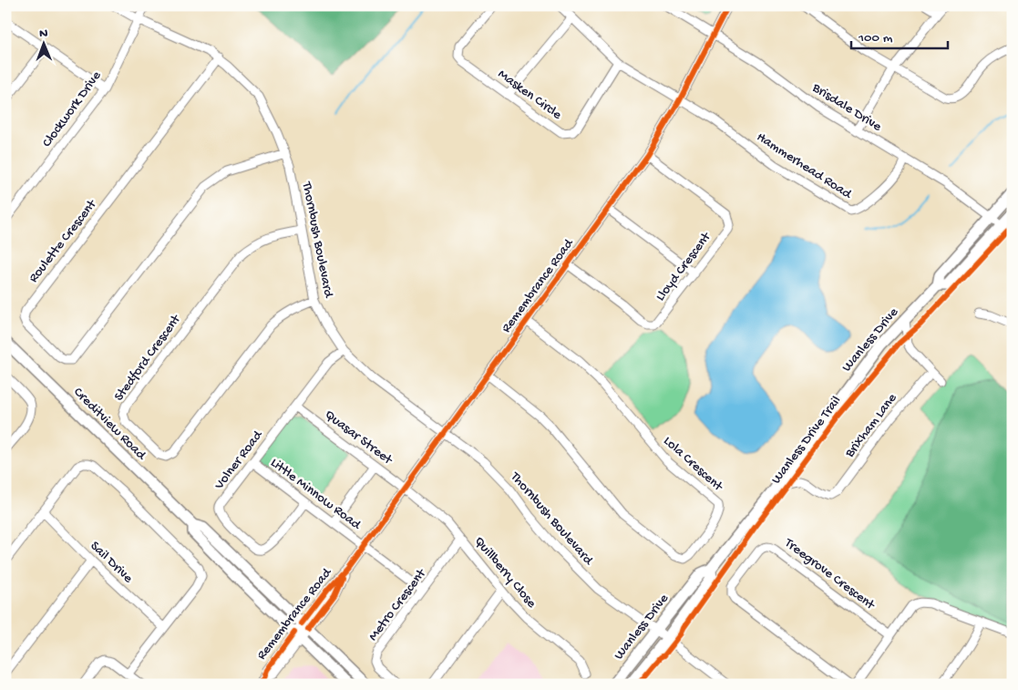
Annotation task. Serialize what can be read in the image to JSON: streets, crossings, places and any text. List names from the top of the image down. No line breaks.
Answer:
{"streets":{"main road":["Wanless Drive","Creditview Road"],"street":["Masken Circle","Brisdale Drive","Clockwork Drive","Hammerhead Road","Thornbush Boulevard","Roulette Crescent","Lloyd Crescent","Remembrance Road","Stedford Crescent","Brixham Lane","Quasar Street","Volner Road","Lola Crescent","Little Minnow Road","Sail Drive","Quillberry Close","Treegrove Crescent","Metro Crescent"],"cycle path":["Wanless Drive Trail"]},"crossings":[["Brisdale Drive","Hammerhead Road"],["Brisdale Drive","Remembrance Road"],["Brisdale Drive","Wanless Drive"],["Clockwork Drive","Thornbush Boulevard"],["Hammerhead Road","Remembrance Road"],["Thornbush Boulevard","Roulette Crescent"],["Thornbush Boulevard","Remembrance Road"],["Thornbush Boulevard","Wanless Drive"],["Thornbush Boulevard","Stedford Crescent"],["Thornbush Boulevard","Volner Road"],["Lloyd Crescent","Remembrance Road"],["Remembrance Road","Creditview Road"],["Remembrance Road","Quasar Street"],["Remembrance Road","Lola Crescent"],["Remembrance Road","Little Minnow Road"],["Remembrance Road","Quillberry Close"],["Wanless Drive","Brixham Lane"],["Quasar Street","Volner Road"],["Quasar Street","Quillberry Close"],["Volner Road","Little Minnow Road"],["Little Minnow Road","Metro Crescent"],["Quillberry Close","Metro Crescent"]],"scale_bar":"100 m","north":"top"}
